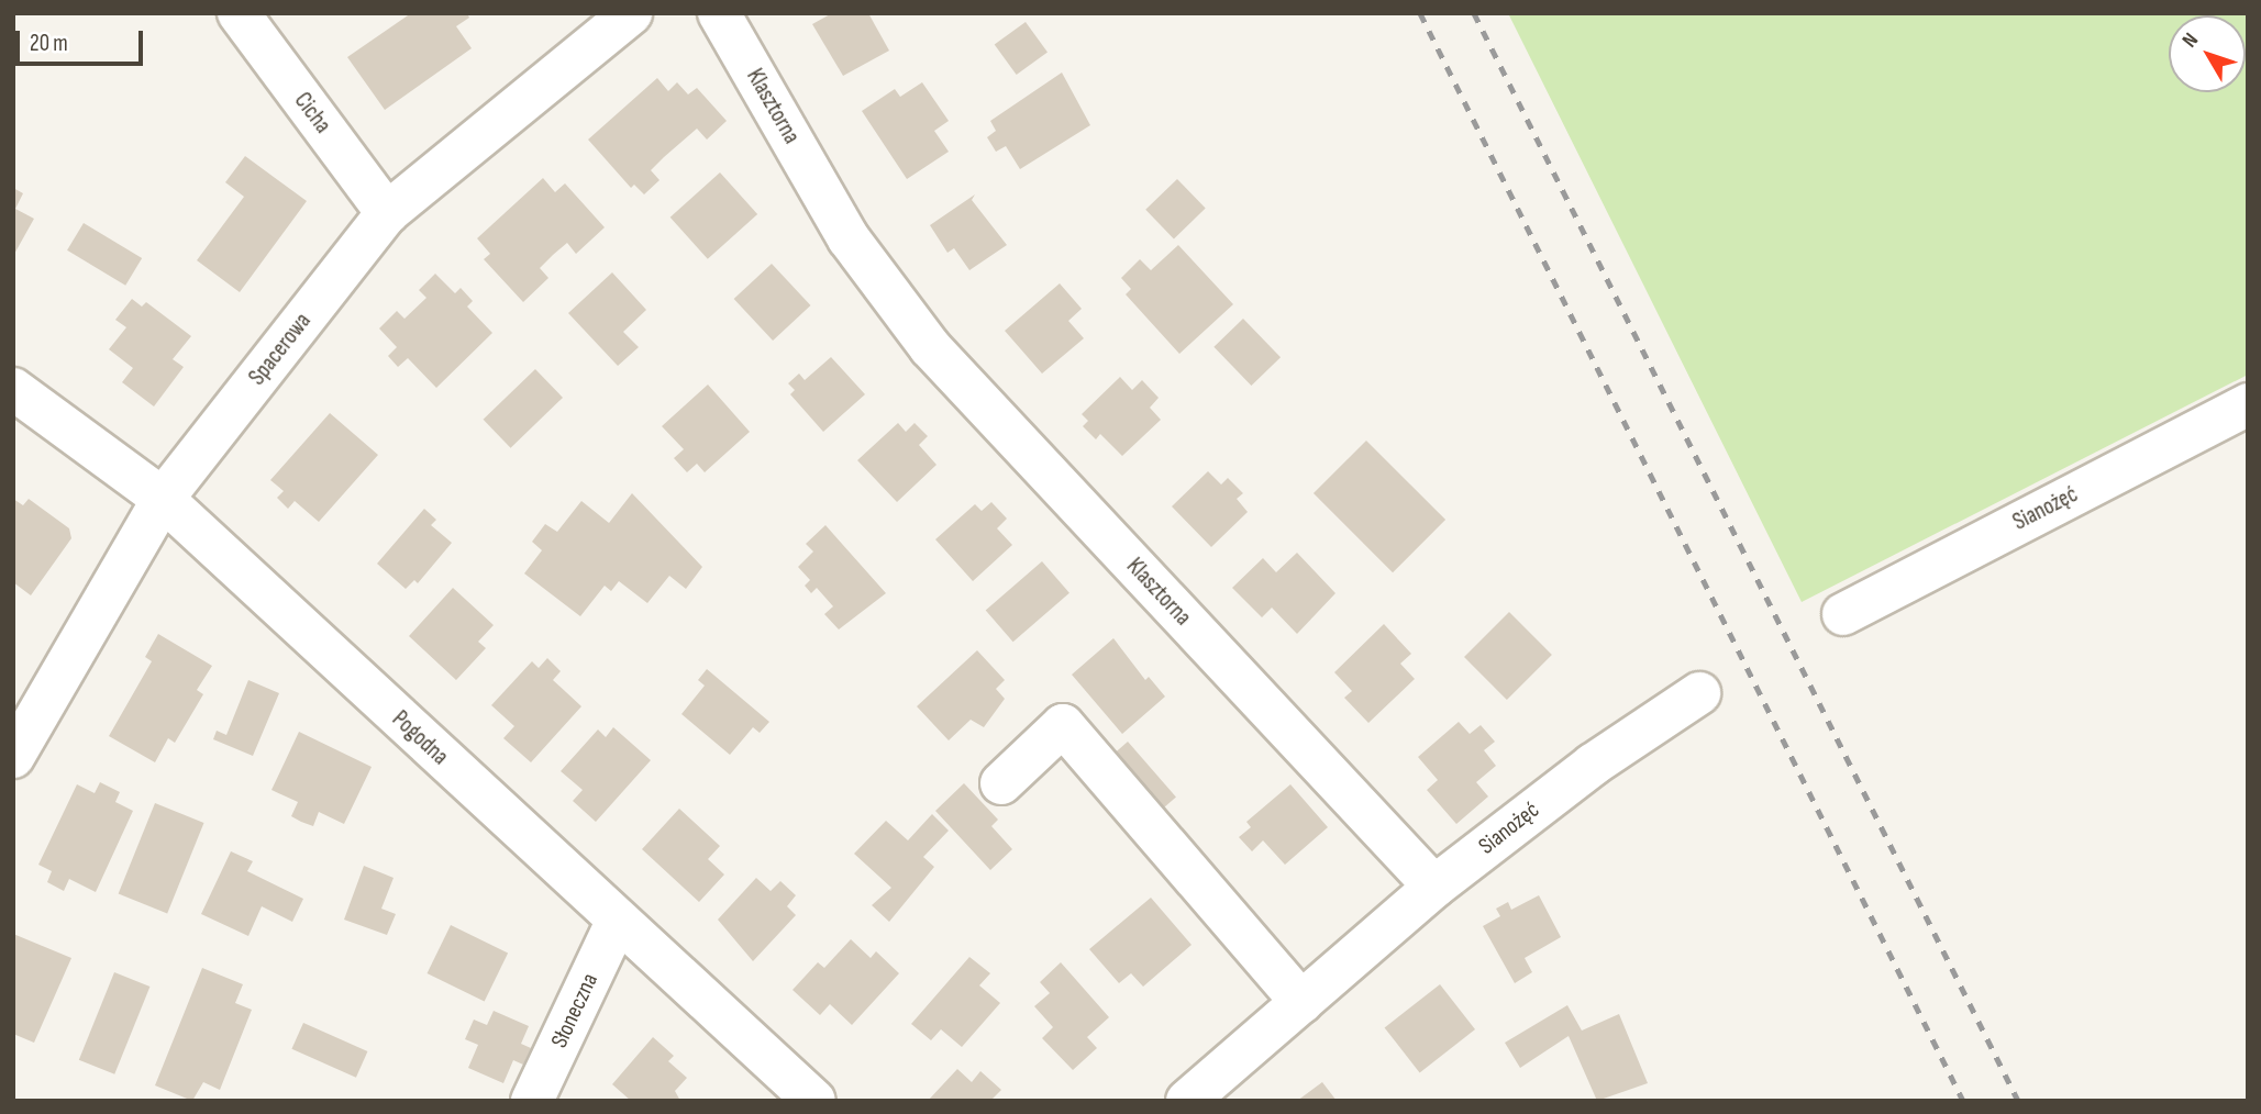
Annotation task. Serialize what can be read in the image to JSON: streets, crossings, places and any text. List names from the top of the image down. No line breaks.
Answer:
{"streets":{"street":["Klasztorna","Cicha","Spacerowa","Sianożęć","Pogodna","Słoneczna"]},"crossings":[["Klasztorna","Sianożęć"],["Cicha","Spacerowa"],["Spacerowa","Pogodna"],["Pogodna","Słoneczna"]],"scale_bar":"20 m","north":"top left"}
